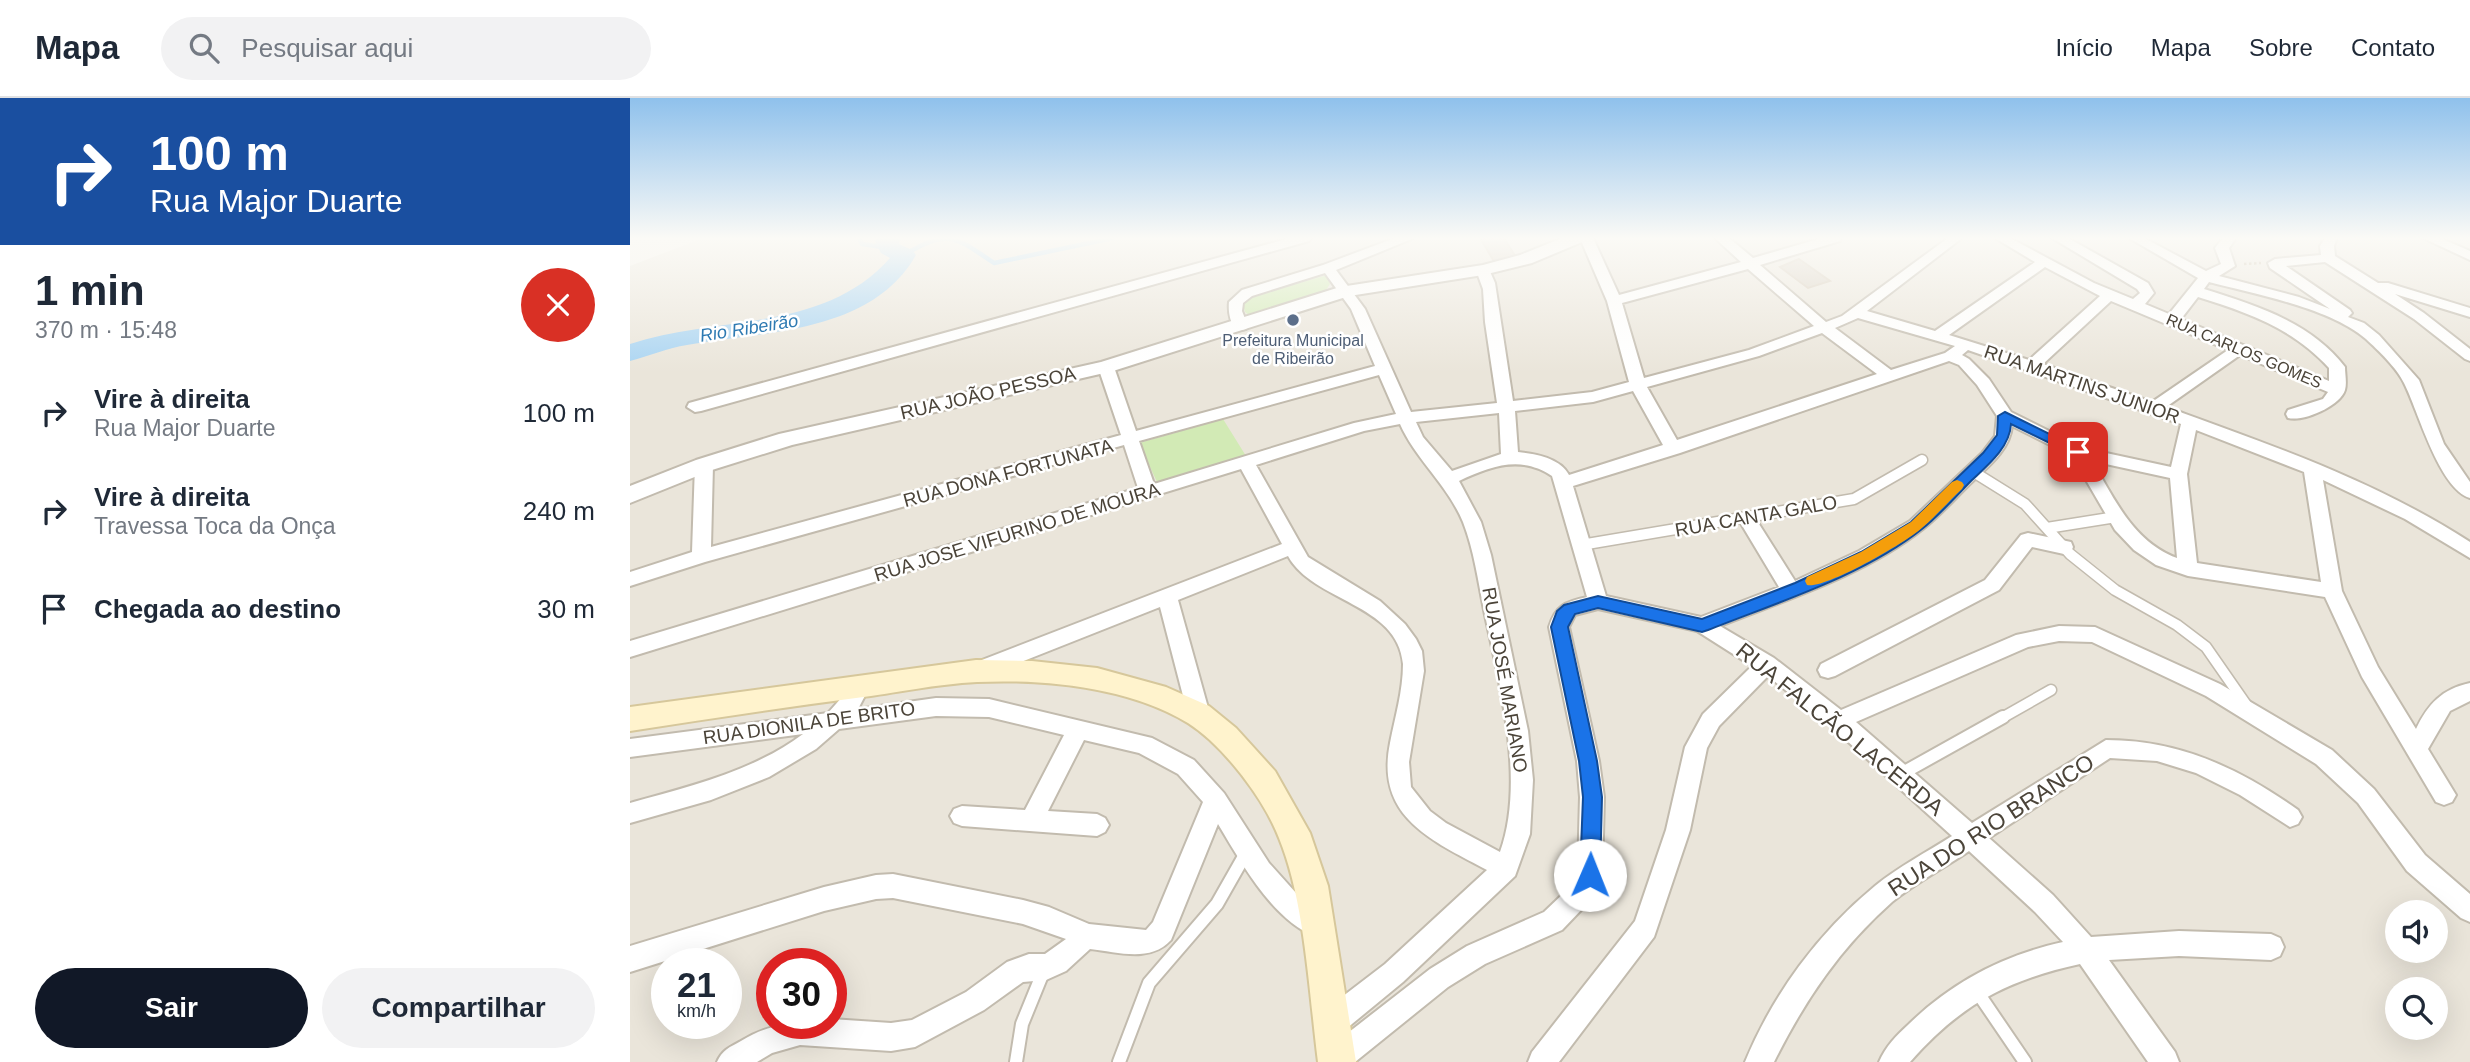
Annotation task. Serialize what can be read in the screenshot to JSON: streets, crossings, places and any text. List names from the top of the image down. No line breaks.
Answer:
{"streets":{"street":["RUA CARLOS GOMES","RUA MARTINS JUNIOR","RUA JOÃO PESSOA","RUA DONA FORTUNATA","RUA JOSE VIFURINO DE MOURA","RUA JOSÉ MARIANO","RUA DIONILA DE BRITO","RUA FALCÃO LACERDA","RUA DO RIO BRANCO"],"lane":["RUA CANTA GALO"]},"crossings":[["RUA MARTINS JUNIOR","RUA JOSE VIFURINO DE MOURA"],["RUA JOÃO PESSOA","RUA JOSÉ MARIANO"],["RUA DONA FORTUNATA","RUA JOSÉ MARIANO"],["RUA JOSE VIFURINO DE MOURA","RUA JOSÉ MARIANO"],["RUA FALCÃO LACERDA","RUA DO RIO BRANCO"]],"water":["Rio Ribeirão"],"places":["Prefeitura Municipal de Ribeirão"],"page":{"header":"Mapa","search":"Pesquisar aqui","nav":["Início","Mapa","Sobre","Contato"],"turn":["100 m","Rua Major Duarte"],"heading":["1 min","370 m · 15:48"],"list":[{"name":"Vire à direita","note":"Rua Major Duarte","value":"100 m"},{"name":"Vire à direita","note":"Travessa Toca da Onça","value":"240 m"},{"name":"Chegada ao destino","value":"30 m"}],"speed":"21 km/h","limit":"30","buttons":["Sair","Compartilhar"]}}
